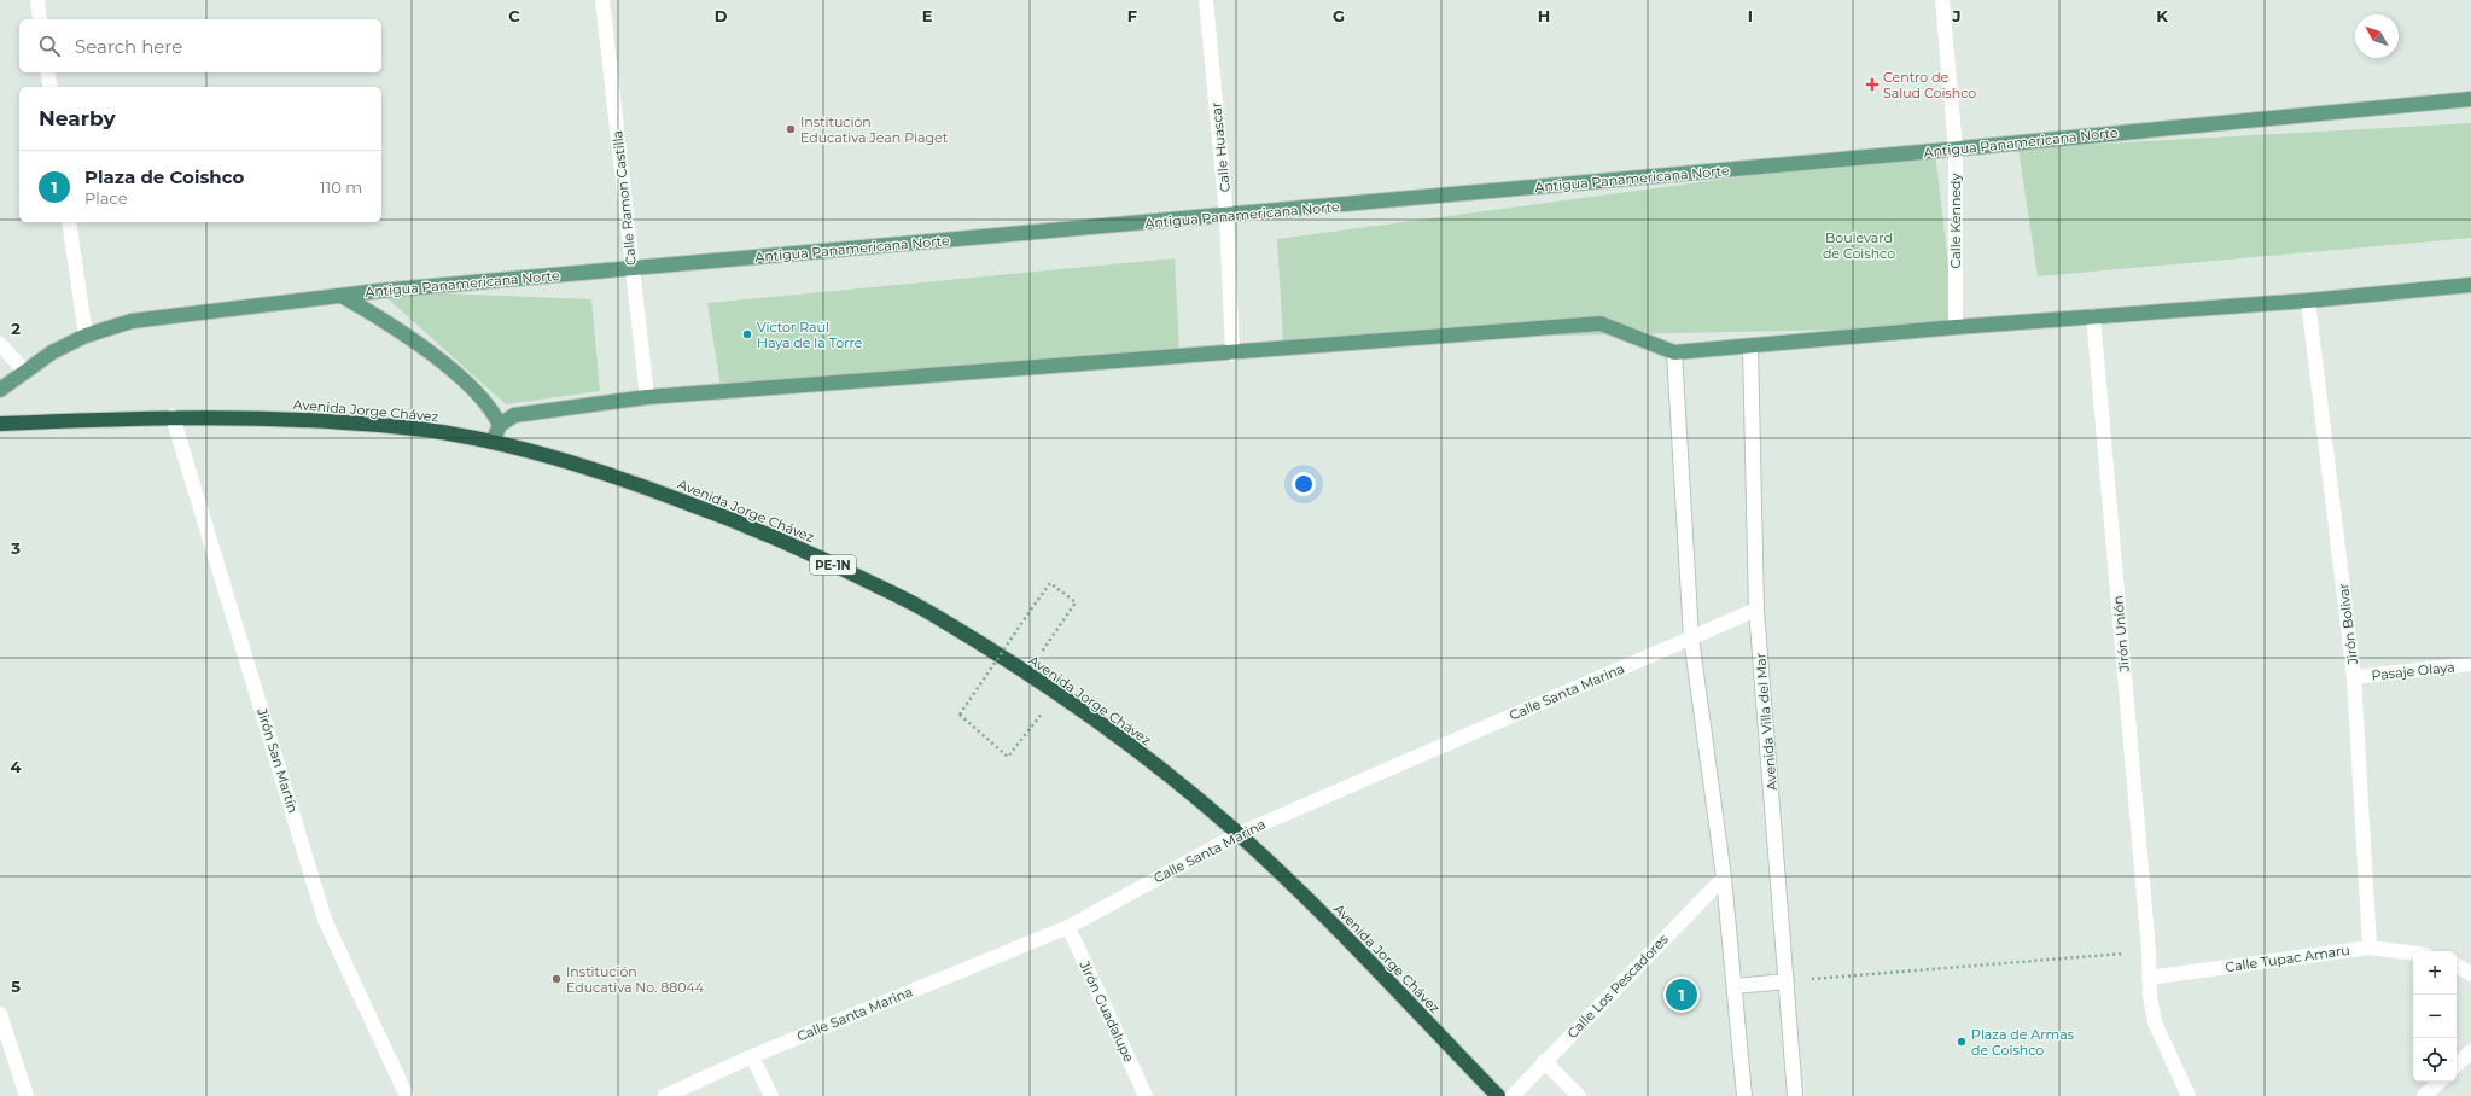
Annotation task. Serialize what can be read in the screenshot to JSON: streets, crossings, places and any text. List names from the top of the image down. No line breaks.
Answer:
{"streets":{"highway":["Avenida Jorge Chávez","PE-1N"],"main road":["Antigua Panamericana Norte"],"street":["Calle Huascar","Calle Ramon Castilla","Calle Kennedy","Jirón Bolivar","Jirón Unión","Pasaje Olaya","Calle Santa Marina","Avenida Villa del Mar","Jirón San Martín","Calle Tupac Amaru","Calle Los Pescadores","Jirón Guadalupe"]},"crossings":[["Antigua Panamericana Norte","Calle Huascar"],["Antigua Panamericana Norte","Calle Ramon Castilla"],["Antigua Panamericana Norte","Calle Kennedy"],["Avenida Jorge Chávez","Calle Santa Marina"],["Avenida Jorge Chávez","Jirón San Martín"],["Jirón Bolivar","Pasaje Olaya"],["Jirón Bolivar","Calle Tupac Amaru"],["Jirón Unión","Calle Tupac Amaru"],["Calle Santa Marina","Avenida Villa del Mar"],["Calle Santa Marina","Jirón Guadalupe"]],"parks":["Boulevard de Coishco"],"places":{"health":["Centro de Salud Coishco"],"other":["Institución Educativa Jean Piaget","Víctor Raúl Haya de la Torre","Institución Educativa No. 88044","Plaza de Armas de Coishco"]},"north":"top left","page":{"search":"Search here","heading":"Nearby","list":[{"mark":"1","name":"Plaza de Coishco","note":"Place","value":"110 m"}],"map_buttons":["+","−"],"pins":"1"},"grid":{"columns":["C","D","E","F","G","H","I","J","K"],"rows":["2","3","4","5"]}}
